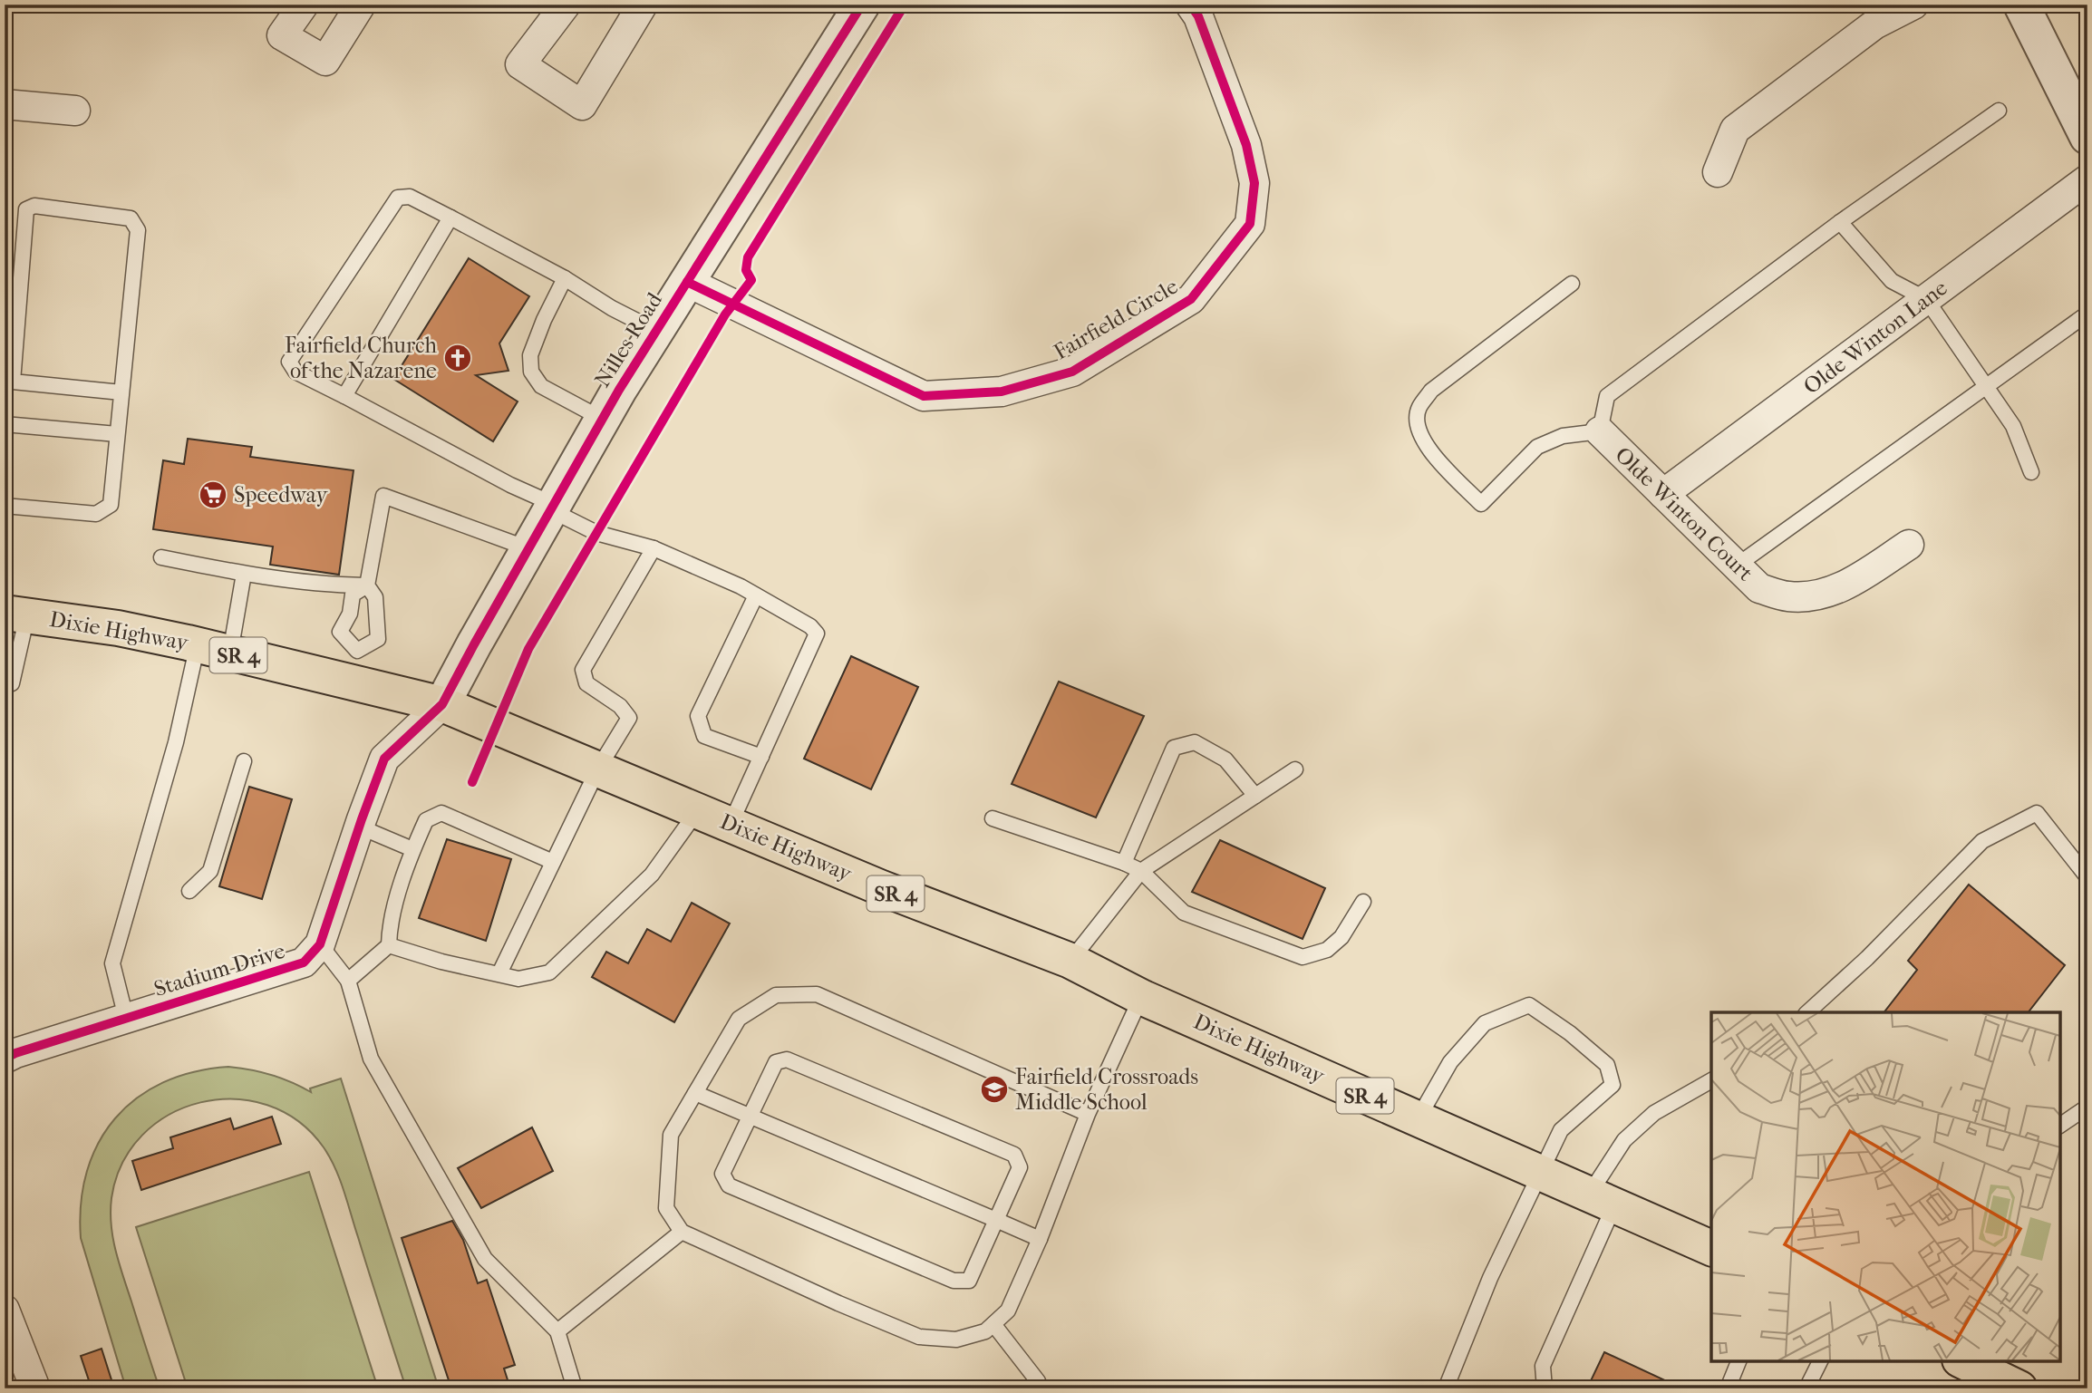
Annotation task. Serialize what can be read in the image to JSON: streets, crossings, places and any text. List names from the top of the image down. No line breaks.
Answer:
{"streets":{"main road":["Dixie Highway","SR 4"],"street":["Fairfield Circle","Olde Winton Lane","Nilles Road","Olde Winton Court","Stadium Drive"]},"crossings":[["Fairfield Circle","Nilles Road"],["Olde Winton Lane","Olde Winton Court"],["Nilles Road","Dixie Highway"]],"places":{"church":["Fairfield Church of the Nazarene"],"supermarket":["Speedway"],"school or university":["Fairfield Crossroads Middle School"]}}
